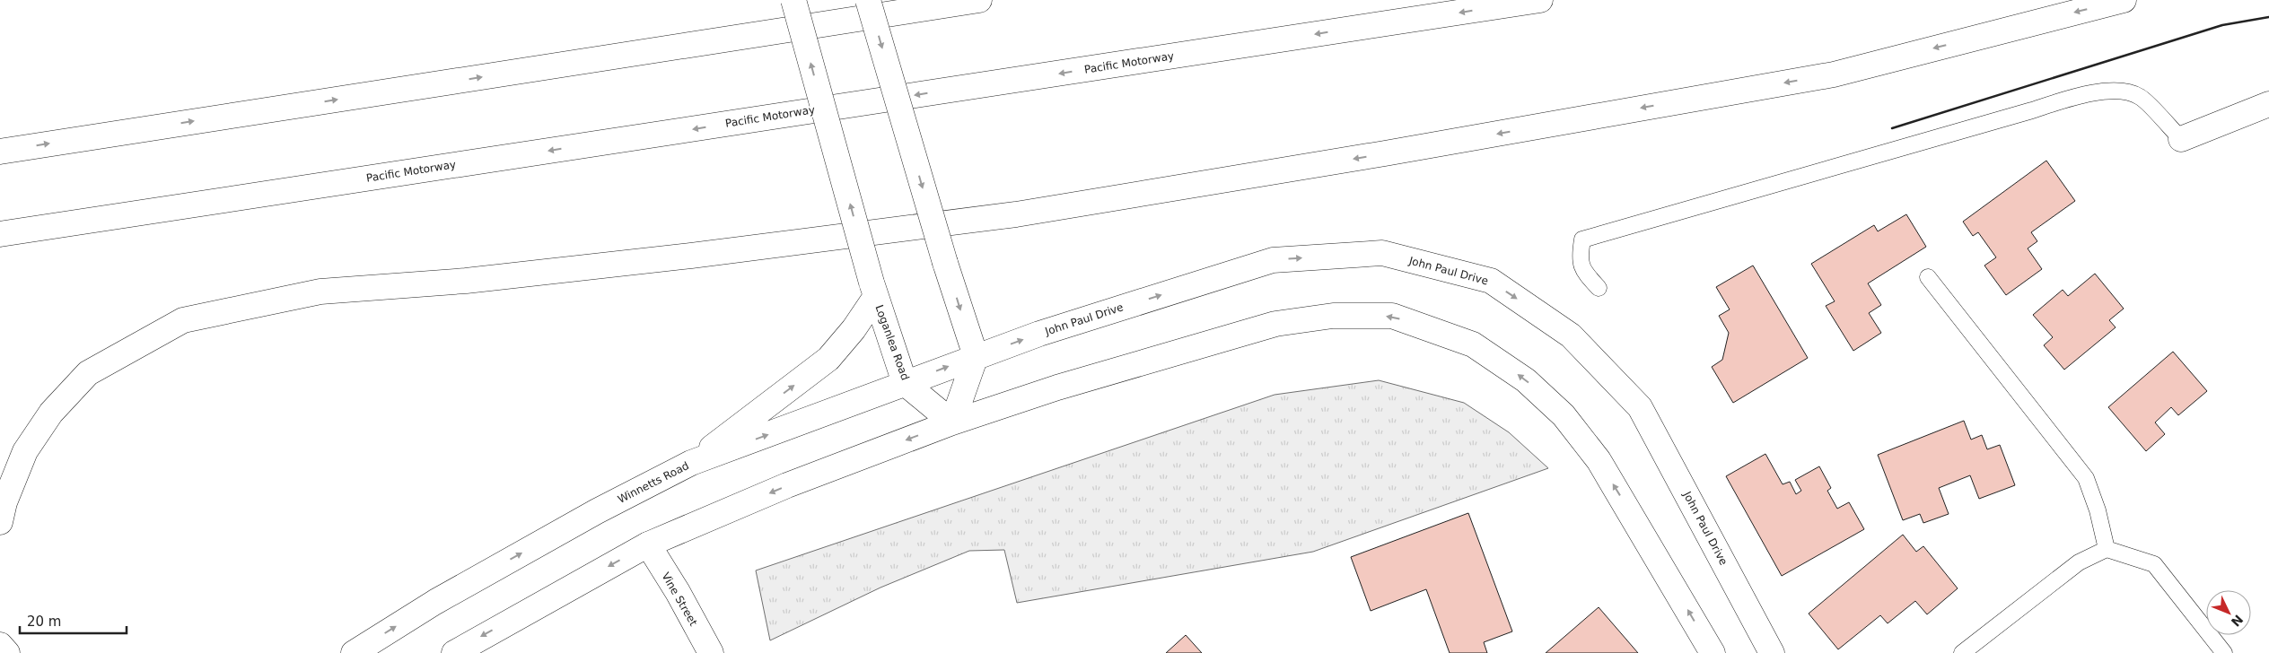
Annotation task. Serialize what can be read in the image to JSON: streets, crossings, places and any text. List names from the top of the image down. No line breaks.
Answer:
{"streets":{"main road":["Pacific Motorway","John Paul Drive","Loganlea Road","Winnetts Road","Vine Street"]},"crossings":[["John Paul Drive","Winnetts Road"],["Loganlea Road","Winnetts Road"]],"one_way":["John Paul Drive"],"scale_bar":"20 m","north":"bottom right"}
